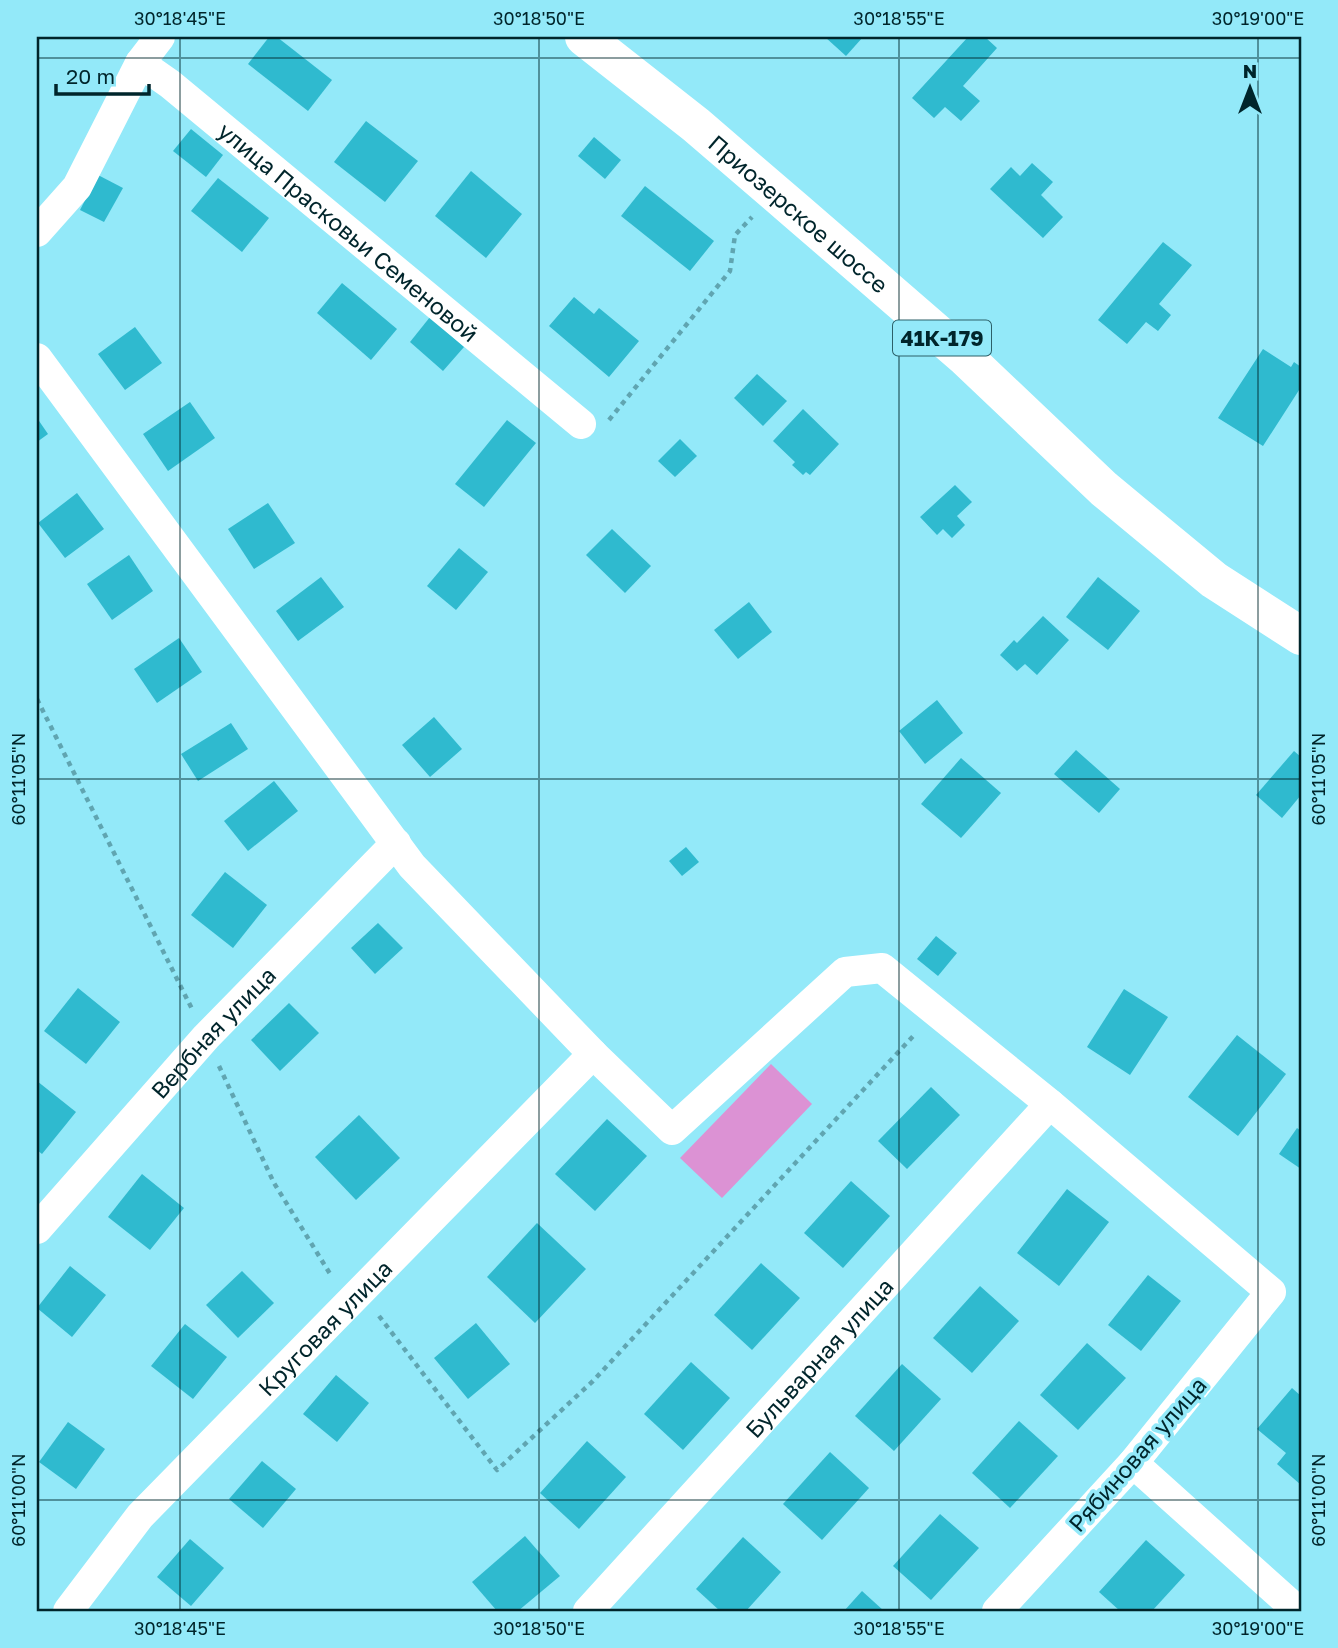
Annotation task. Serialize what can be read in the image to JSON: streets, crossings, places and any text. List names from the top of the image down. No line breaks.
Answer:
{"streets":{"main road":["Приозерское шоссе","41К-179"],"street":["улица Прасковьи Семеновой","Вербная улица","Круговая улица","Бульварная улица","Рябиновая улица"]},"crossings":[["Бульварная улица","Рябиновая улица"]],"scale_bar":"20 m","north":"top","coordinates":["30°18'45\"E","30°18'50\"E","30°18'55\"E","30°19'00\"E","60°11'05\"N","60°11'00\"N"]}
